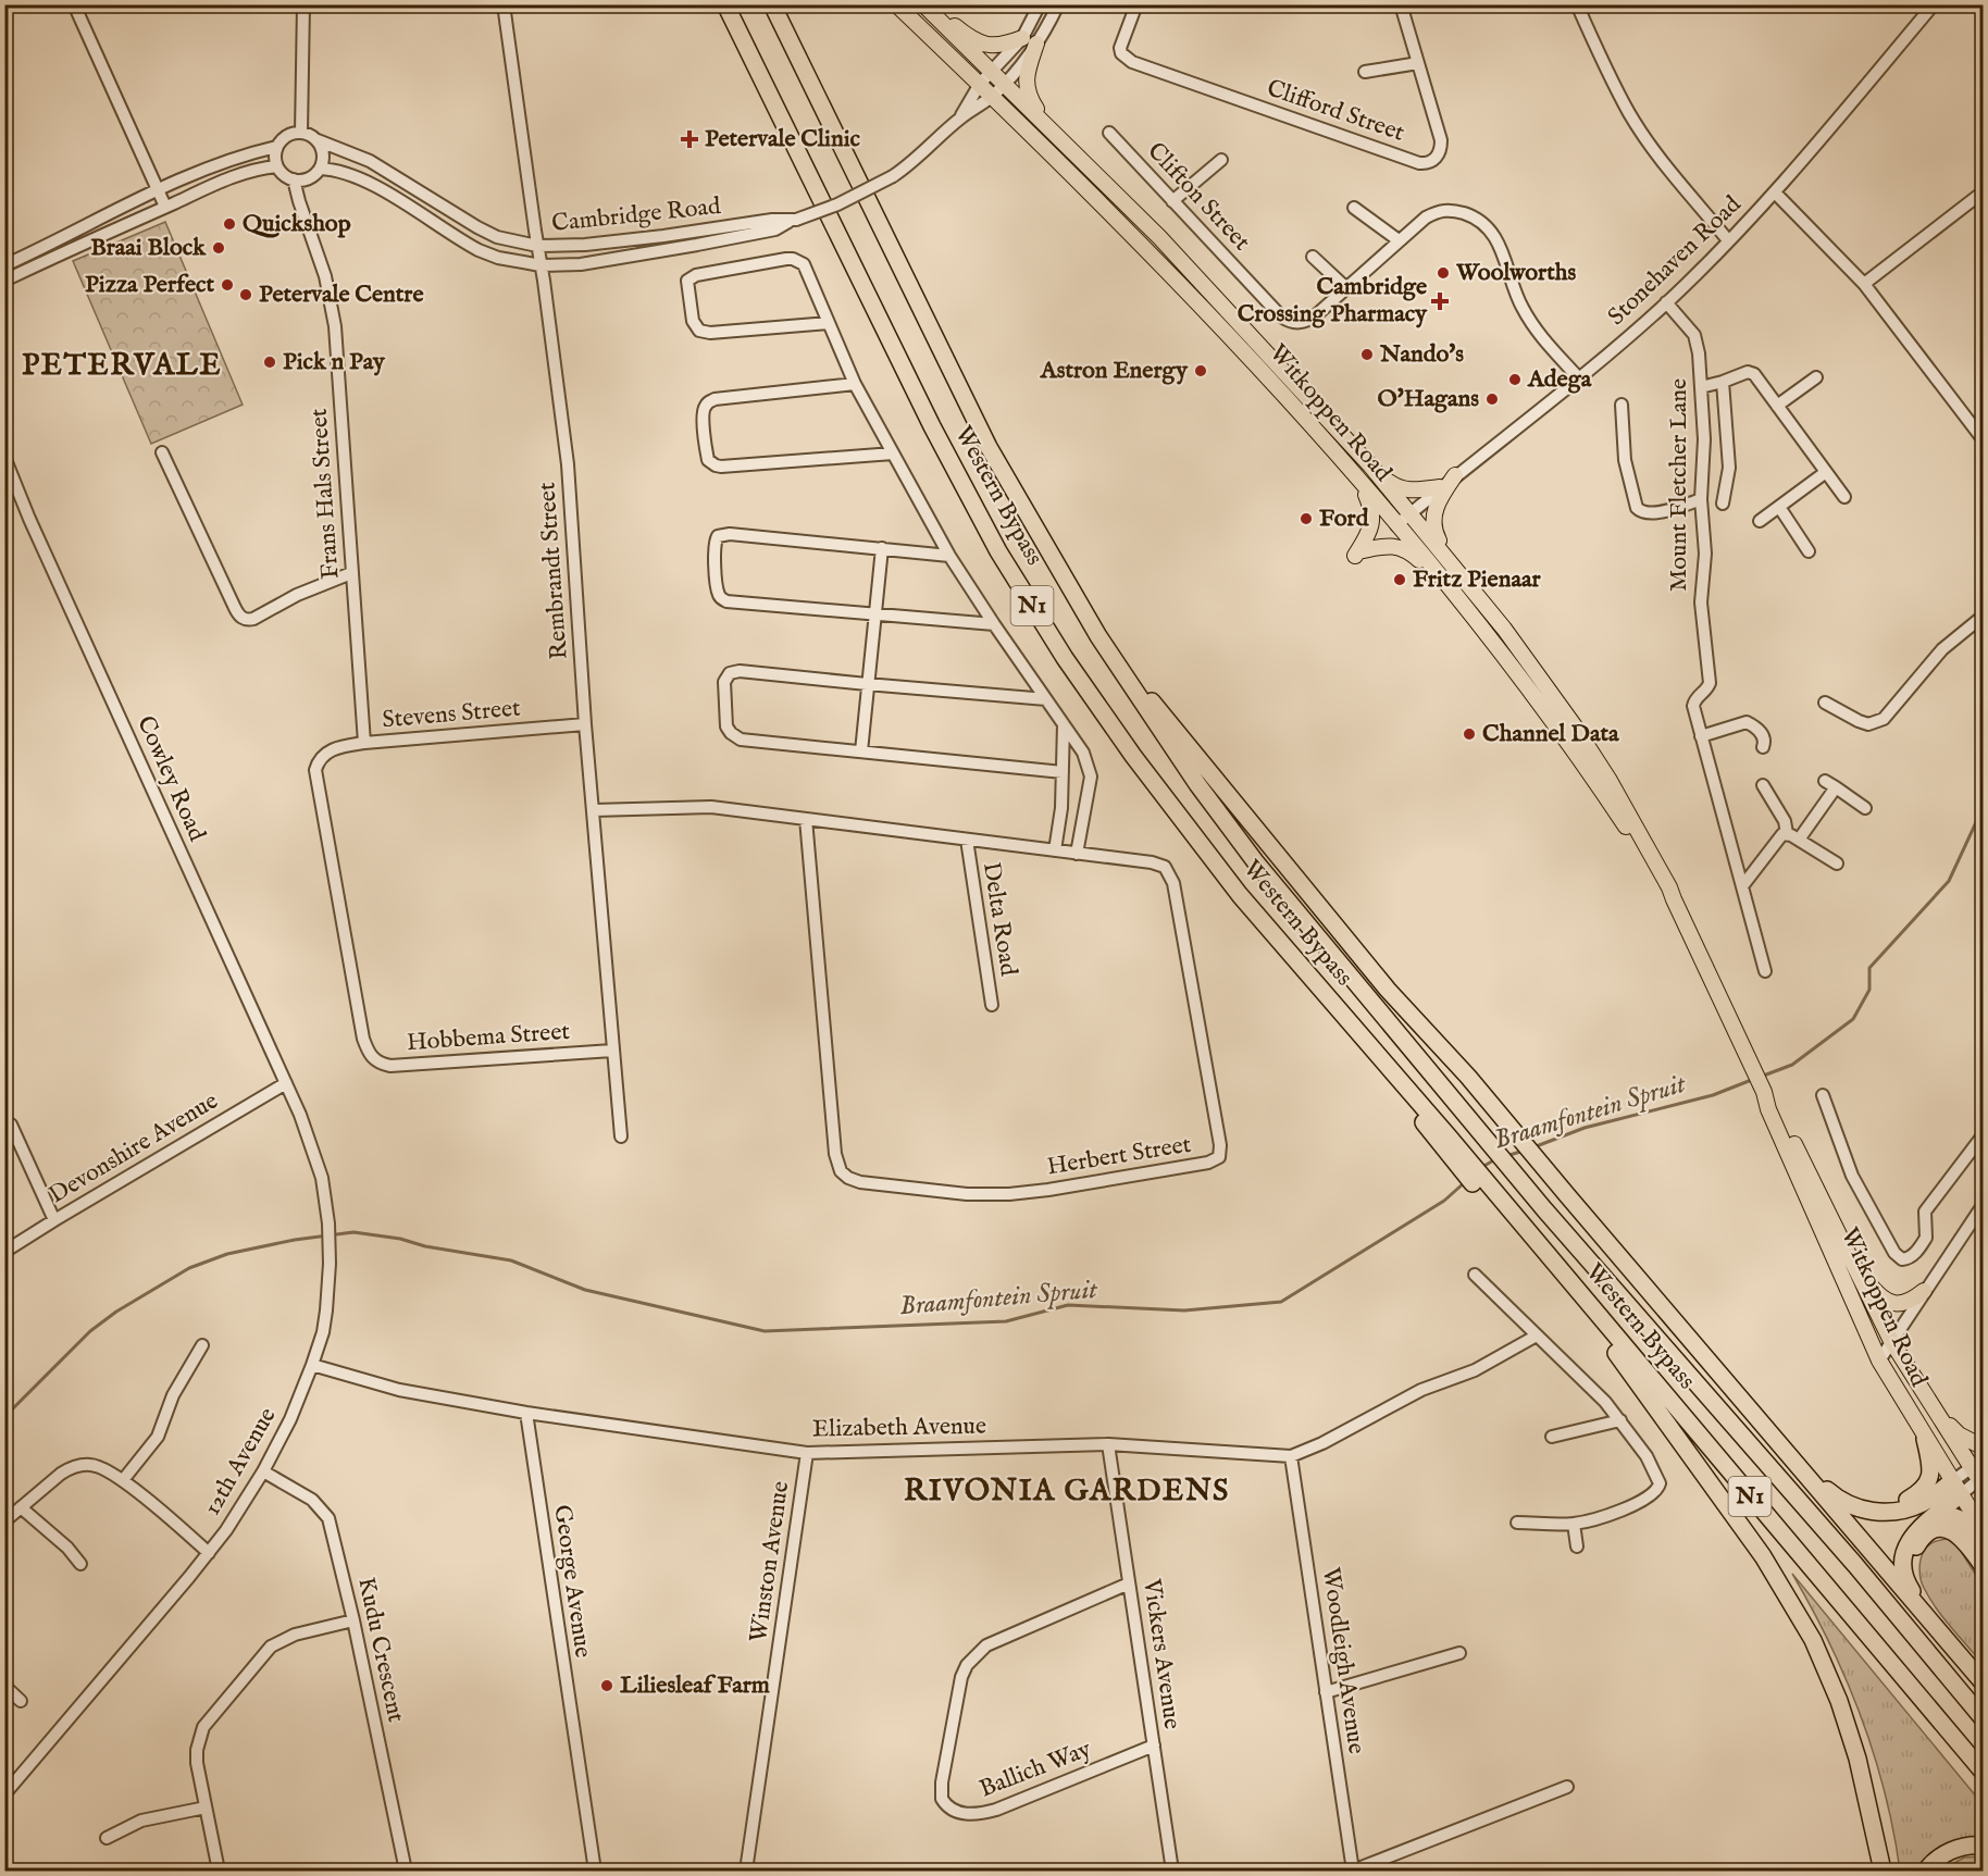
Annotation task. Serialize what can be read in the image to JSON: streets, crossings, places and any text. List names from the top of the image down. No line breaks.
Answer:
{"streets":{"highway":["Western Bypass","N1"],"main road":["Witkoppen Road"],"street":["Clifford Street","Clifton Street","Cambridge Road","Stonehaven Road","Mount Fletcher Lane","Frans Hals Street","Rembrandt Street","Stevens Street","Cowley Road","Delta Road","Hobbema Street","Devonshire Avenue","Herbert Street","Elizabeth Avenue","12th Avenue","Winston Avenue","George Avenue","Kudu Crescent","Vickers Avenue","Woodleigh Avenue","Ballich Way"]},"crossings":[["Clifton Street","Stonehaven Road"],["Cambridge Road","Witkoppen Road"],["Cambridge Road","Frans Hals Street"],["Cambridge Road","Rembrandt Street"],["Stonehaven Road","Witkoppen Road"],["Stonehaven Road","Mount Fletcher Lane"],["Frans Hals Street","Stevens Street"],["Rembrandt Street","Stevens Street"],["Rembrandt Street","Hobbema Street"],["Rembrandt Street","Herbert Street"],["Stevens Street","Hobbema Street"],["Cowley Road","Devonshire Avenue"],["Cowley Road","12th Avenue"],["Delta Road","Herbert Street"],["Devonshire Avenue","12th Avenue"],["Elizabeth Avenue","12th Avenue"],["Elizabeth Avenue","Winston Avenue"],["Elizabeth Avenue","George Avenue"],["Elizabeth Avenue","Vickers Avenue"],["Elizabeth Avenue","Woodleigh Avenue"],["12th Avenue","Kudu Crescent"],["Vickers Avenue","Ballich Way"]],"districts":["PETERVALE","RIVONIA GARDENS"],"water":["Braamfontein Spruit"],"places":{"health":["Petervale Clinic","Cambridge Crossing Pharmacy"],"other":["Quickshop","Braai Block","Woolworths","Pizza Perfect","Petervale Centre","Nando's","Pick n Pay","Astron Energy","Adega","O'Hagans","Ford","Fritz Pienaar","Channel Data","Liliesleaf Farm"]}}
